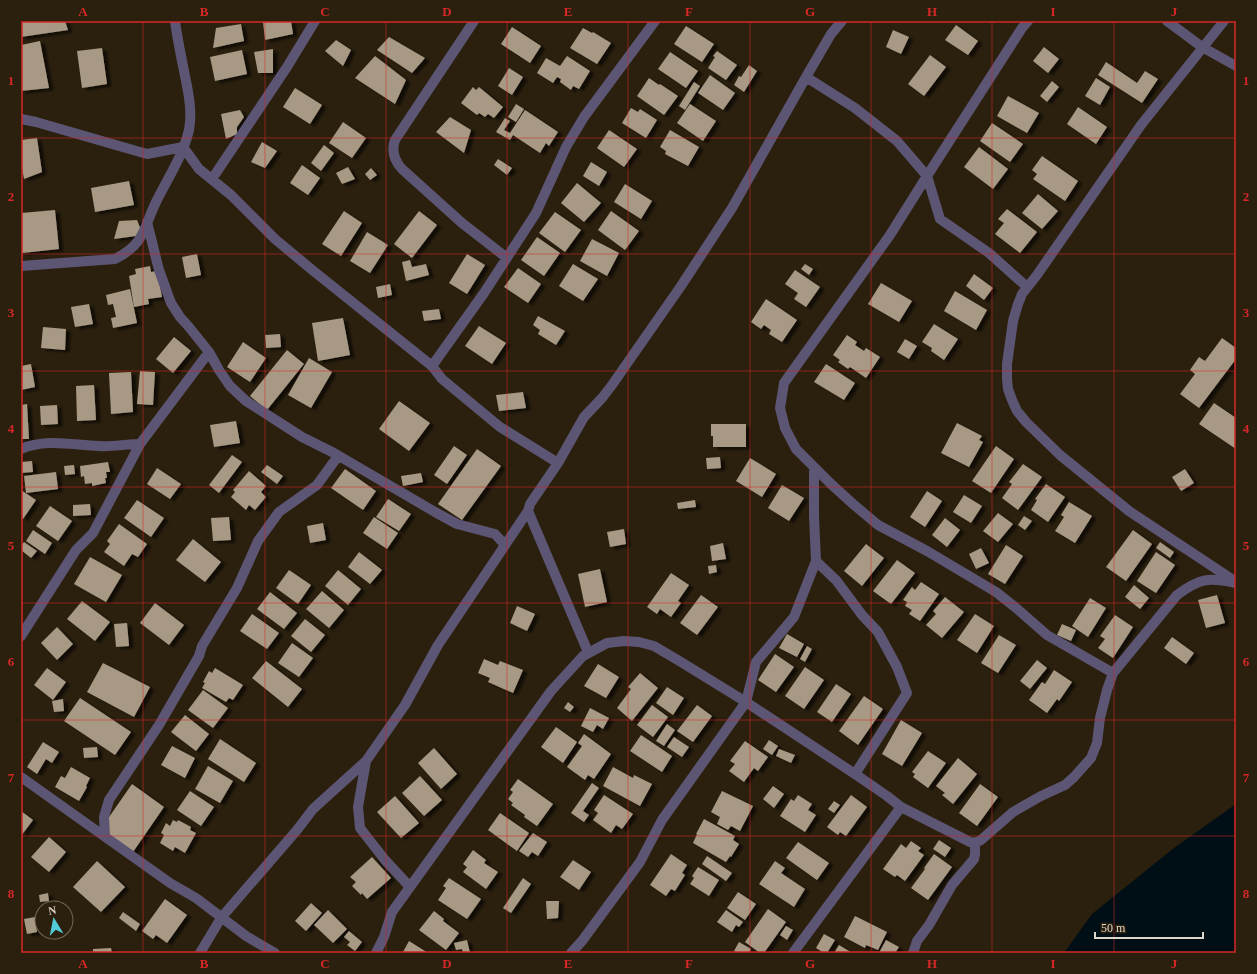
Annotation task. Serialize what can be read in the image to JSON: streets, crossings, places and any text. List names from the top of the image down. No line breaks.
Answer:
{"scale_bar":"50 m","north":"top","grid":{"columns":["A","B","C","D","E","F","G","H","I","J"],"rows":["1","2","3","4","5","6","7","8"]}}
